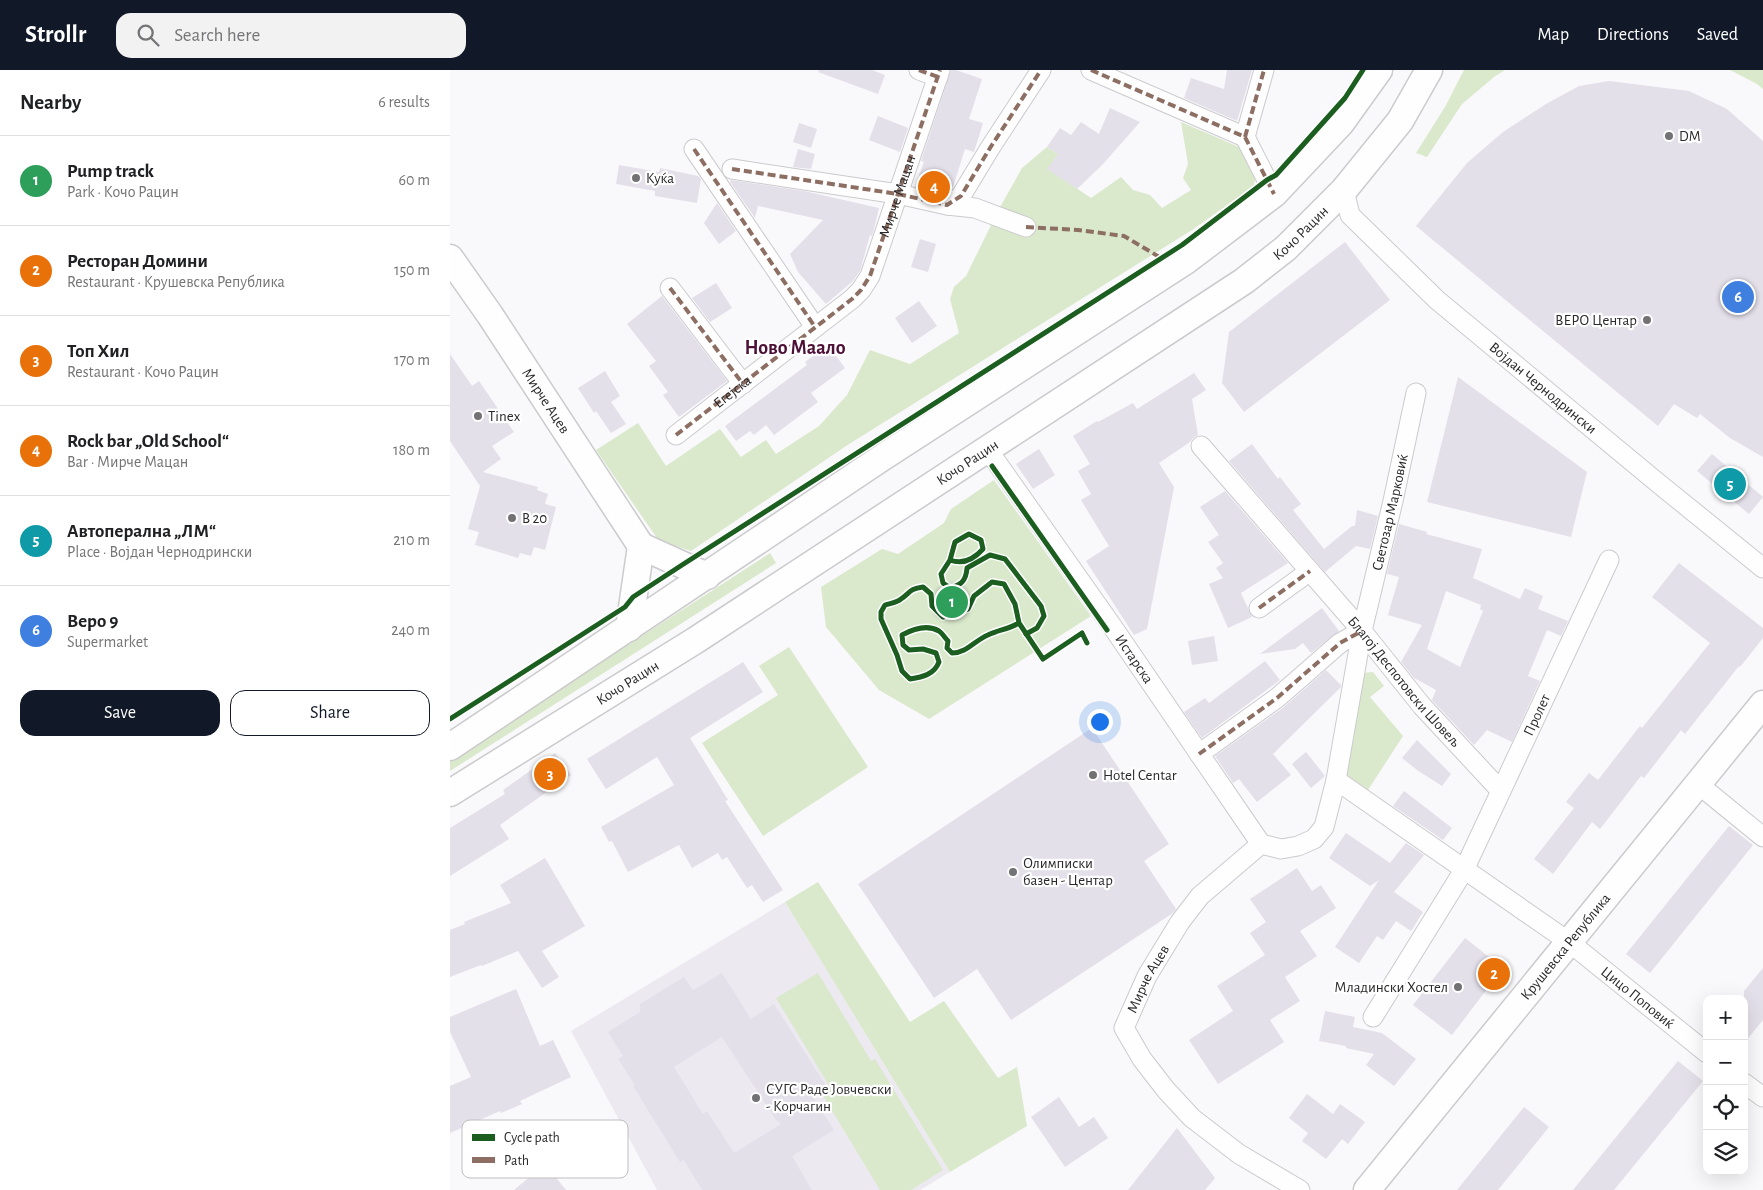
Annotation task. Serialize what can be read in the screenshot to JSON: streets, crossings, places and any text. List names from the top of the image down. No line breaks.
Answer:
{"streets":{"street":["Мирче Мацан","Кочо Рацин","Војдан Чернодрински","Егејска","Мирче Ацев","Светозар Марковиќ","Истарска","Благој Деспотовски Шовељ","Пролет","Крушевска Република","Цицо Поповиќ"]},"crossings":[["Мирче Мацан","Егејска"],["Кочо Рацин","Војдан Чернодрински"],["Кочо Рацин","Истарска"],["Мирче Ацев","Истарска"],["Светозар Марковиќ","Благој Деспотовски Шовељ"],["Благој Деспотовски Шовељ","Пролет"],["Крушевска Република","Цицо Поповиќ"]],"districts":["Ново Маало"],"places":["DM","Kуќа","ВЕРО Центар","Tinex","B 20","Hotel Centar","Олимписки базен - Центар","Младински Хостел","СУГС Раде Јовчевски - Корчагин"],"legend":["Cycle path","Path"],"page":{"header":"Strollr","search":"Search here","nav":["Map","Directions","Saved"],"heading":["Nearby","6 results"],"list":[{"mark":"1","name":"Pump track","note":"Park · Кочо Рацин","value":"60 m"},{"mark":"2","name":"Ресторан Домини","note":"Restaurant · Крушевска Република","value":"150 m"},{"mark":"3","name":"Топ Хил","note":"Restaurant · Кочо Рацин","value":"170 m"},{"mark":"4","name":"Rock bar „Old School“","note":"Bar · Мирче Мацан","value":"180 m"},{"mark":"5","name":"Автоперална „ЛМ“","note":"Place · Војдан Чернодрински","value":"210 m"},{"mark":"6","name":"Веро 9","note":"Supermarket","value":"240 m"}],"pins":["4","6","5","1","3","2"],"buttons":["Save","Share"],"map_buttons":["+","−"]}}
